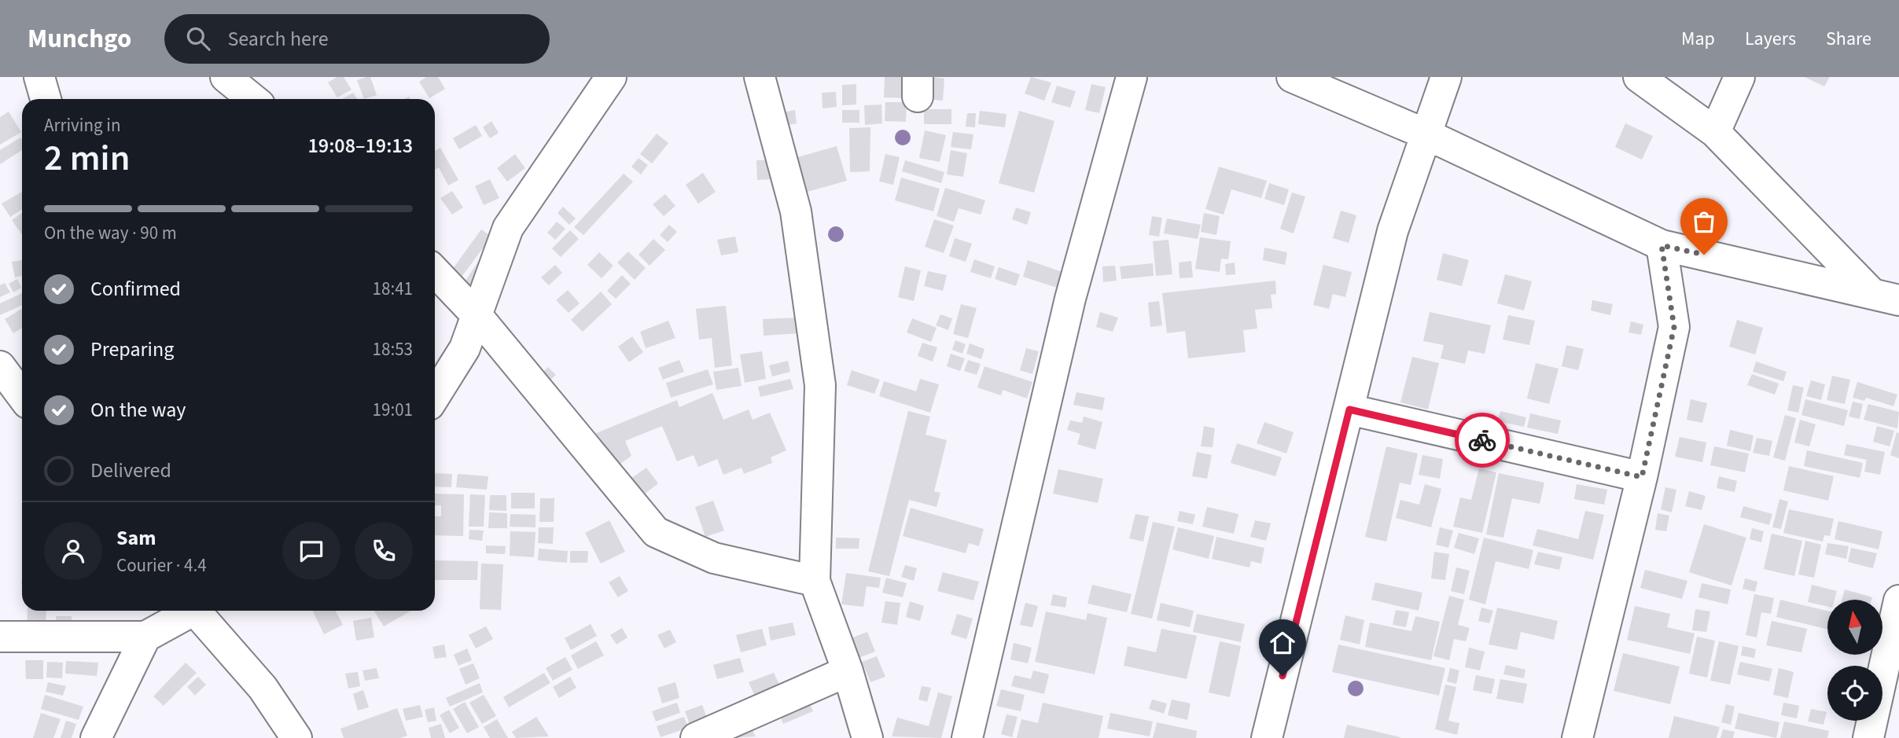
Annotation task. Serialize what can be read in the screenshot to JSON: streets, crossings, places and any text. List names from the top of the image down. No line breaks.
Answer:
{"north":"top","page":{"header":"Munchgo","search":"Search here","nav":["Map","Layers","Share"],"heading":["2 min","Arriving in","19:08–19:13"],"panel":["Sam","Courier · 4.4"],"bar":"On the way · 90 m","list":[["Confirmed","18:41"],["Preparing","18:53"],["On the way","19:01"],"Delivered"]}}
